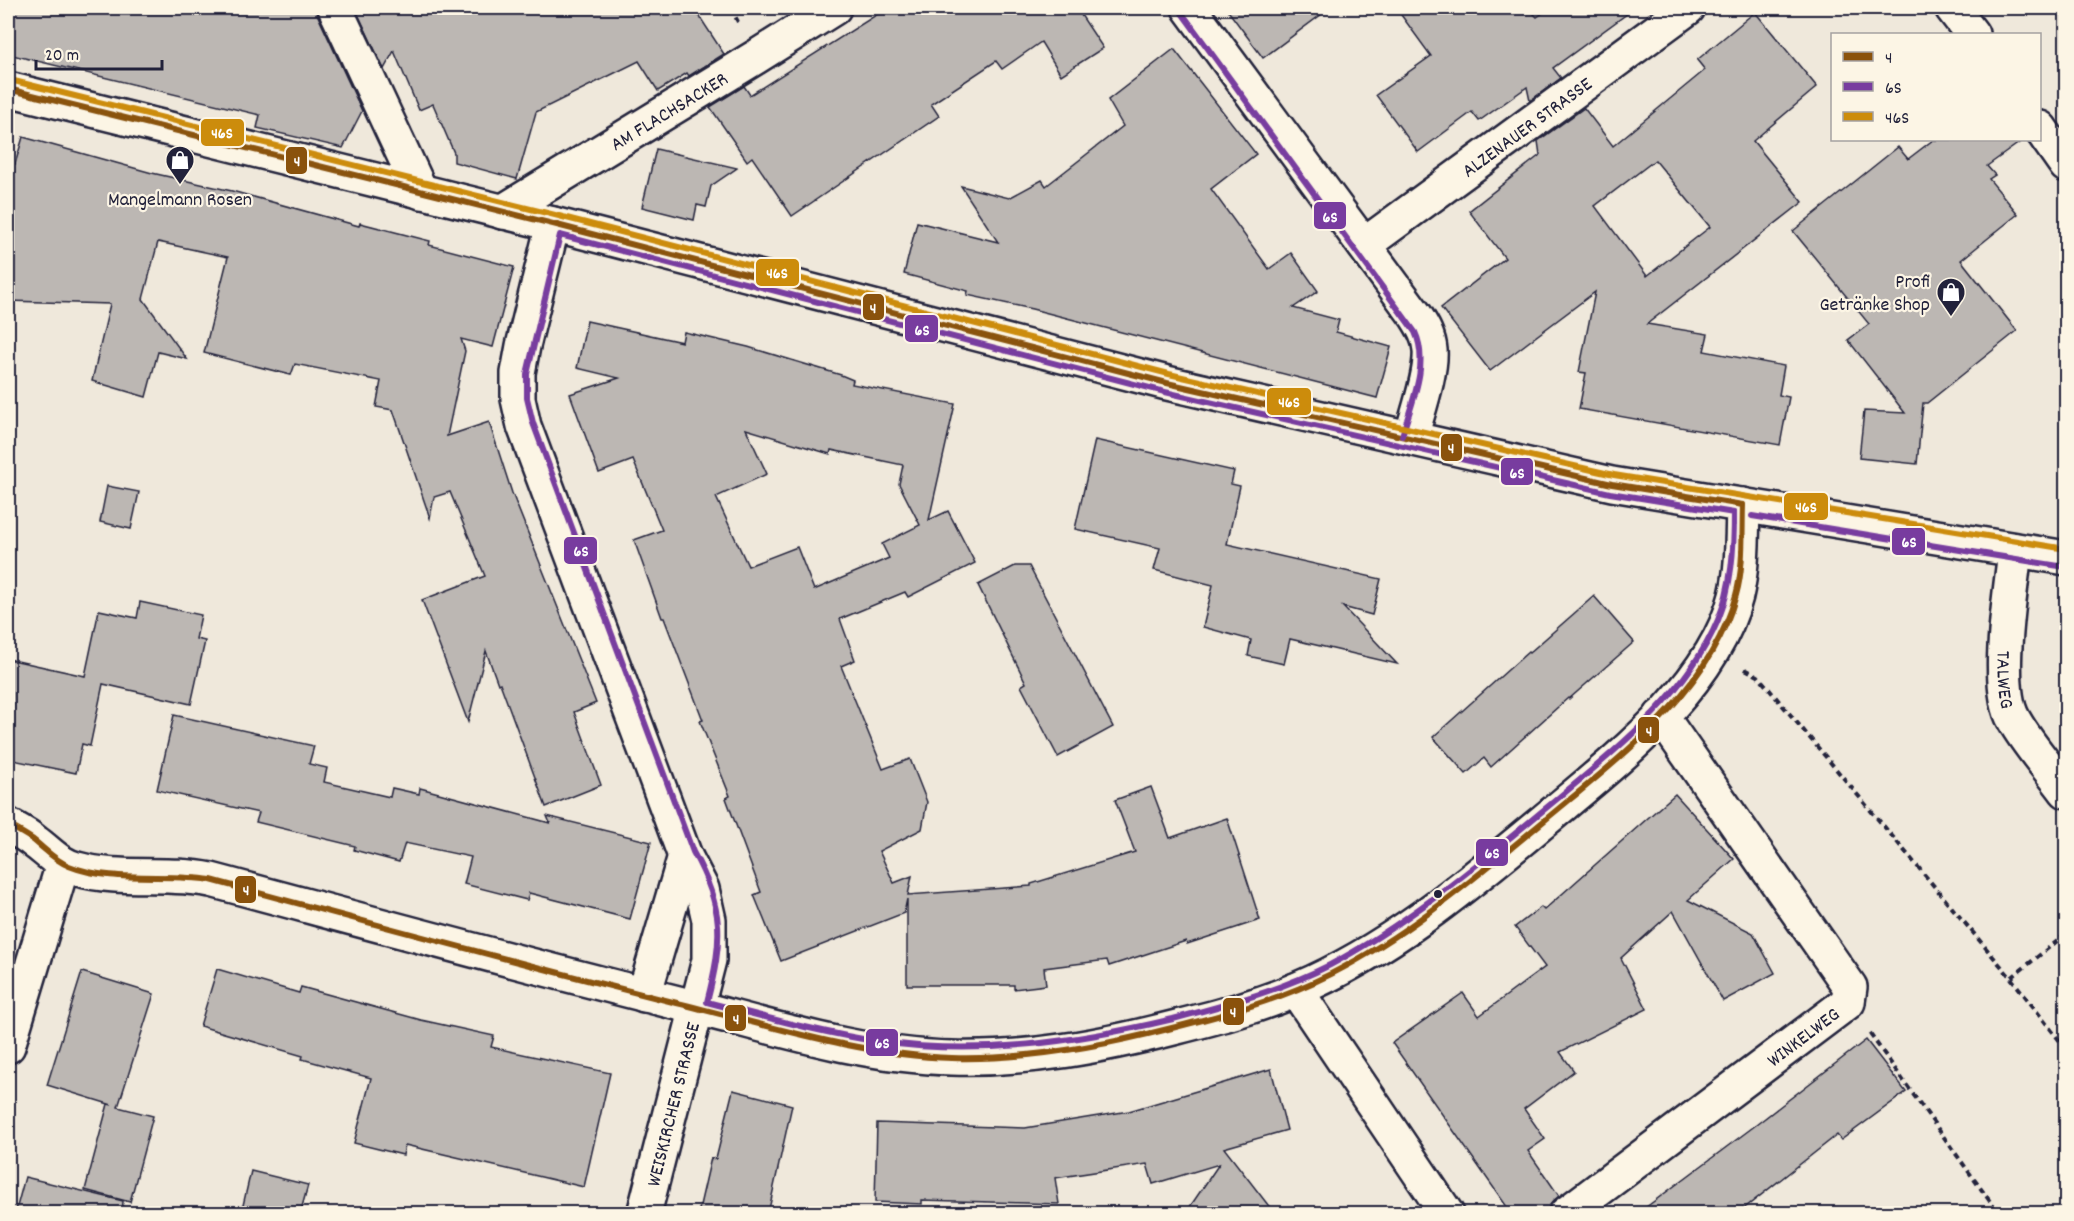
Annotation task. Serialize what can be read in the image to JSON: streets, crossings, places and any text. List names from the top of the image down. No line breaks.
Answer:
{"streets":{"street":["AM FLACHSACKER","ALZENAUER STRASSE","TALWEG","WINKELWEG","WEISKIRCHER STRASSE"]},"places":{"shop":["Mangelmann Rosen","Profi Getränke Shop"]},"lines":["transit line 6S","transit line 46S","transit line 4"],"legend":["4","6S","46S"],"scale_bar":"20 m"}
